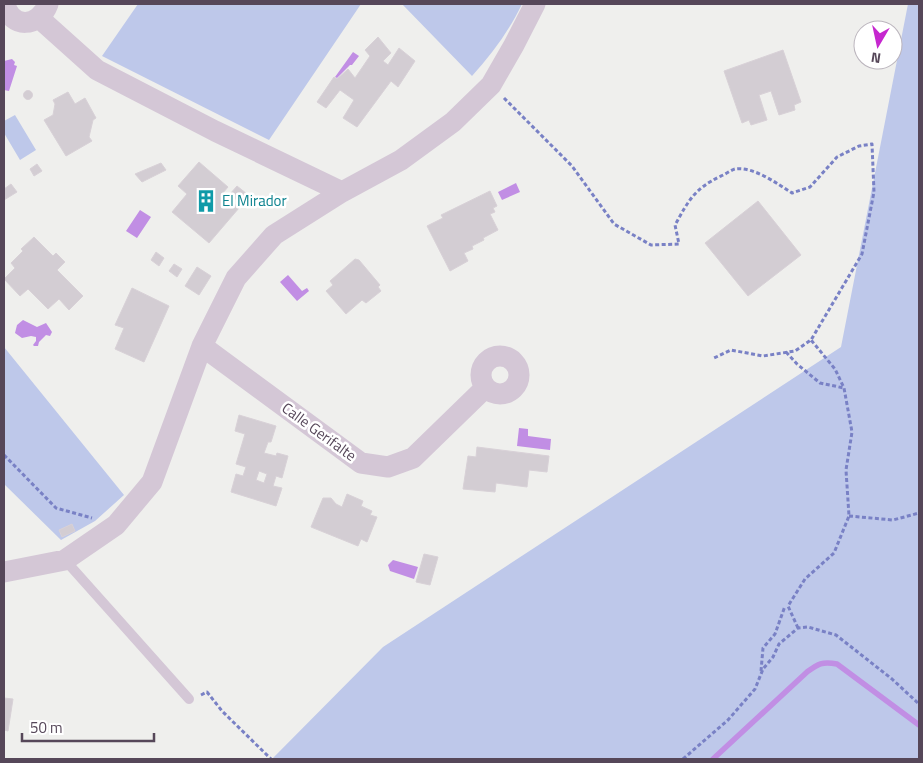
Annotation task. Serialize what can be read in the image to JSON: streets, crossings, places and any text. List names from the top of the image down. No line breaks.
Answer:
{"streets":{"street":["Calle Gerifalte"]},"places":{"building":["El Mirador"]},"scale_bar":"50 m","north":"bottom"}
